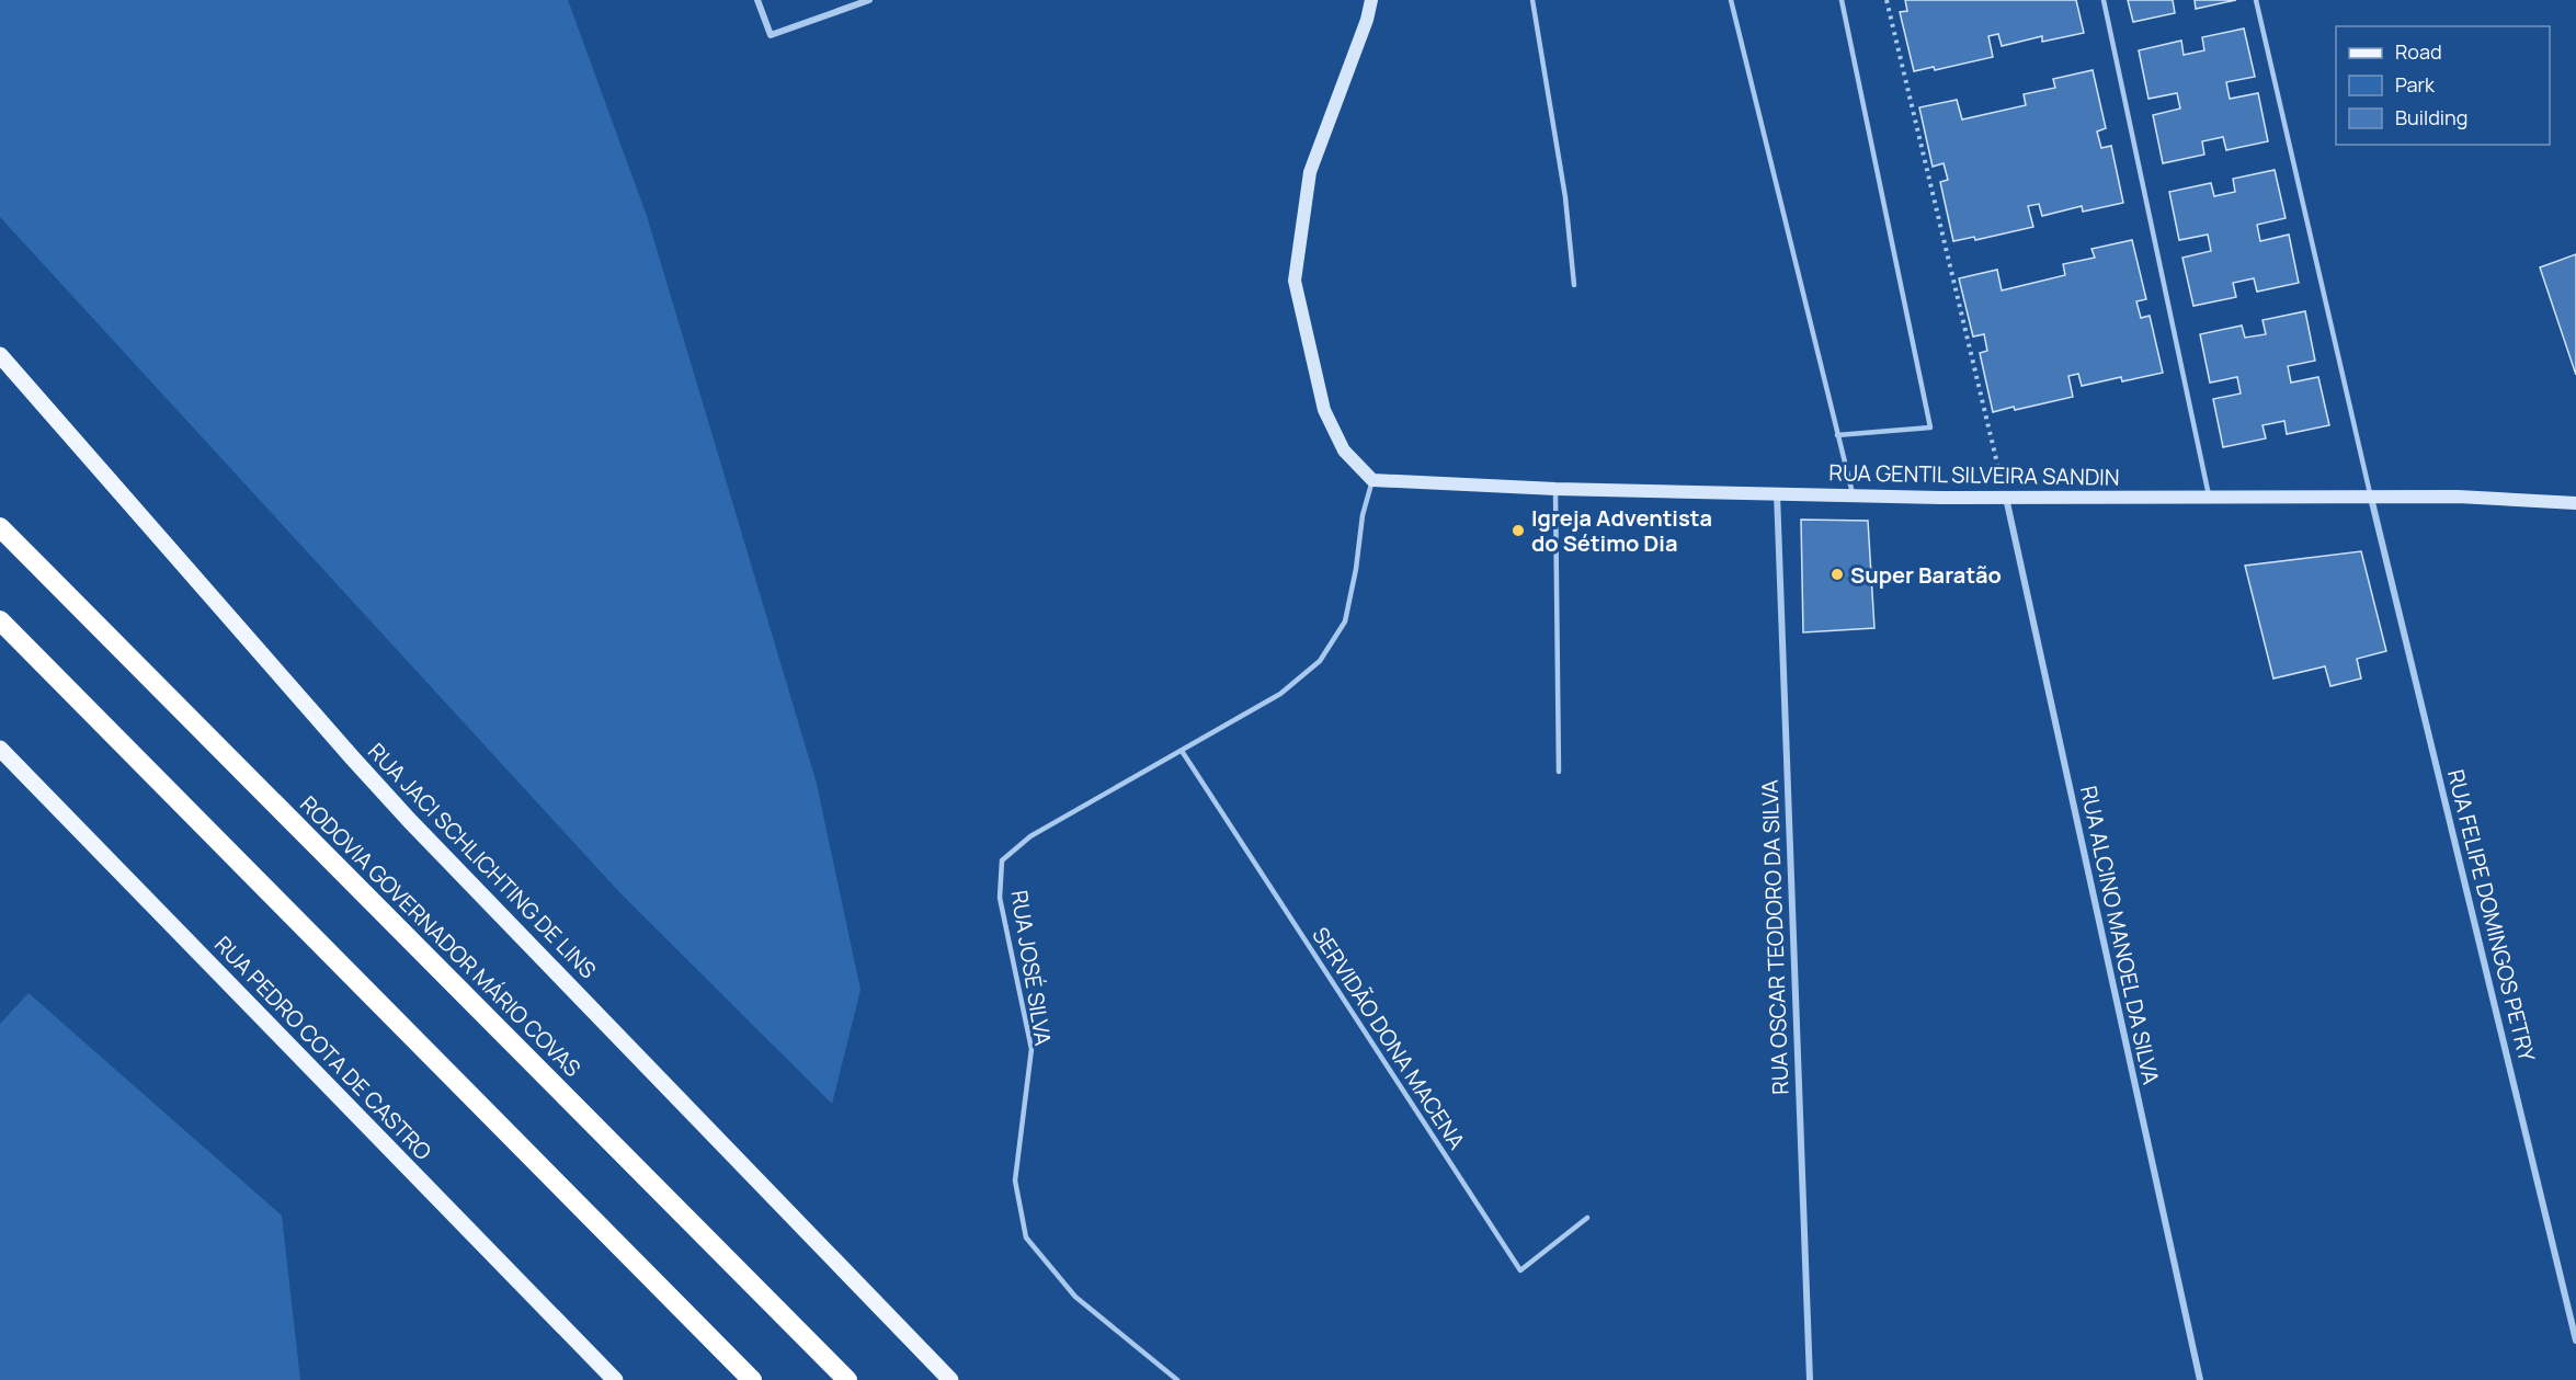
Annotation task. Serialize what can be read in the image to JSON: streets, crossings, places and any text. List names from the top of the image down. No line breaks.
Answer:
{"streets":{"highway":["RODOVIA GOVERNADOR MÁRIO COVAS"],"main road":["RUA JACI SCHLICHTING DE LINS","RUA PEDRO COTA DE CASTRO"],"street":["RUA GENTIL SILVEIRA SANDIN","RUA FELIPE DOMINGOS PETRY","RUA ALCINO MANOEL DA SILVA","RUA OSCAR TEODORO DA SILVA"],"lane":["RUA JOSÉ SILVA","SERVIDÃO DONA MACENA"]},"crossings":[["RUA GENTIL SILVEIRA SANDIN","RUA FELIPE DOMINGOS PETRY"],["RUA GENTIL SILVEIRA SANDIN","RUA ALCINO MANOEL DA SILVA"],["RUA GENTIL SILVEIRA SANDIN","RUA OSCAR TEODORO DA SILVA"],["RUA GENTIL SILVEIRA SANDIN","RUA JOSÉ SILVA"],["RUA JOSÉ SILVA","SERVIDÃO DONA MACENA"]],"places":["Igreja Adventista do Sétimo Dia","Super Baratão"],"legend":["Road","Park","Building"]}
